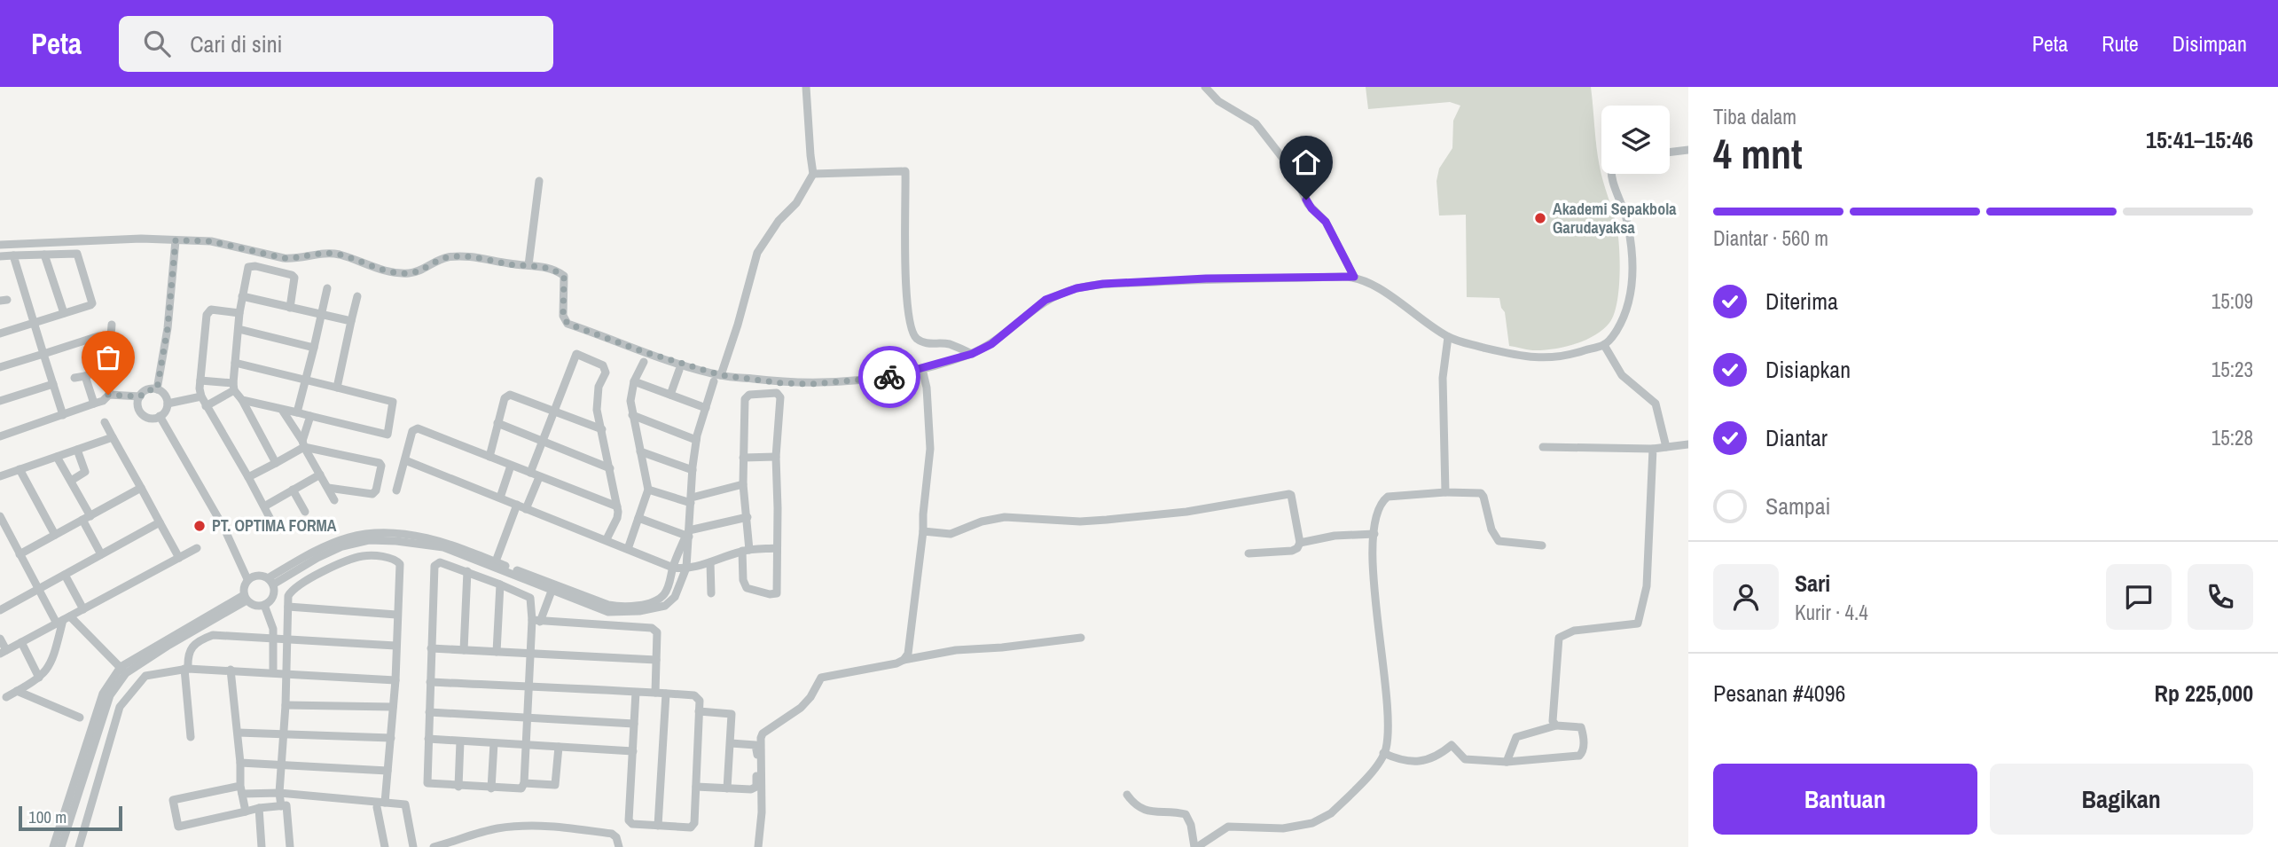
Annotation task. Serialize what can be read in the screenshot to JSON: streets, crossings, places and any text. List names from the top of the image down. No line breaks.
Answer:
{"places":["Akademi Sepakbola Garudayaksa","PT. OPTIMA FORMA"],"scale_bar":"100 m","page":{"header":"Peta","search":"Cari di sini","nav":["Peta","Rute","Disimpan"],"heading":["4 mnt","Tiba dalam","15:41–15:46"],"panel":["Sari","Kurir · 4.4","Pesanan #4096","Rp 225,000"],"bar":"Diantar · 560 m","list":[["Diterima","15:09"],["Disiapkan","15:23"],["Diantar","15:28"],"Sampai"],"buttons":["Bantuan","Bagikan"],"scale":"100 m"}}
